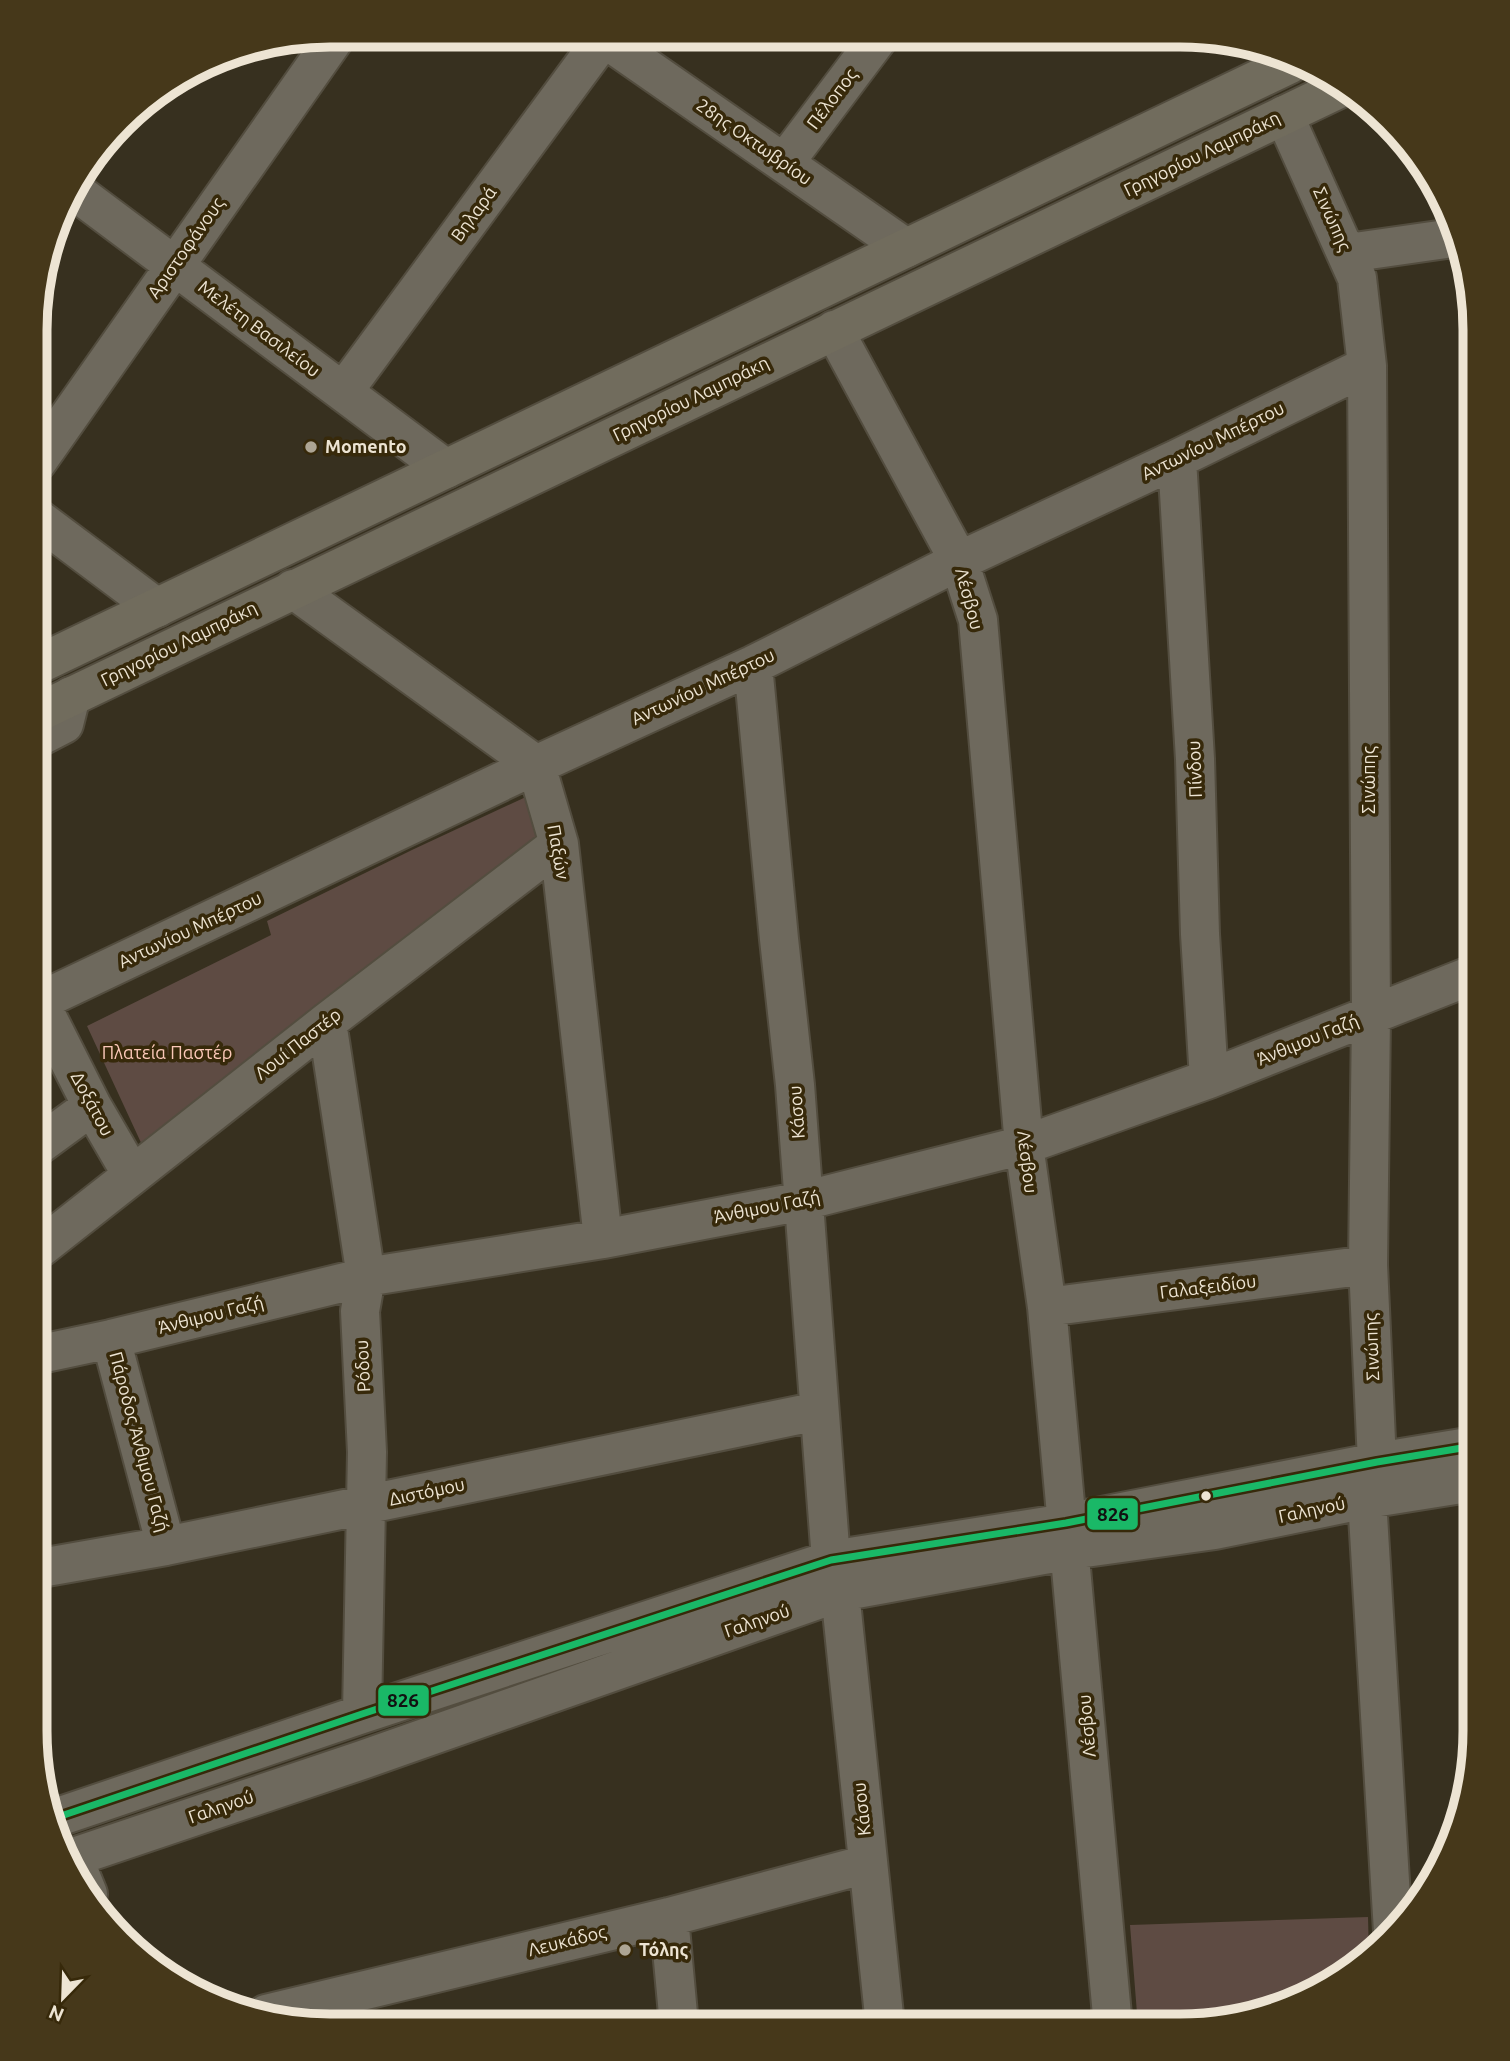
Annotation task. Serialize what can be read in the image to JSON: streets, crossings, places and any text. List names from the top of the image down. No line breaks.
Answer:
{"streets":{"main road":["Γρηγορίου Λαμπράκη"],"street":["Πέλοπος","28ης Οκτωβρίου","Βηλαρά","Σινώπης","Αριστοφάνους","Μελέτη Βασιλείου","Αντωνίου Μπέρτου","Λέσβου","Πίνδου","Παξών","Άνθιμου Γαζή","Λουί Παστέρ","Δοξάτου","Κάσου","Γαλαξειδίου","Ρόδου","Πάροδος Άνθιμου Γαζή","Διστόμου","Γαληνού","Λευκάδος"]},"crossings":[["Πέλοπος","28ης Οκτωβρίου"],["Γρηγορίου Λαμπράκη","Σινώπης"],["Γρηγορίου Λαμπράκη","Λέσβου"],["Βηλαρά","Μελέτη Βασιλείου"],["Σινώπης","Αντωνίου Μπέρτου"],["Σινώπης","Άνθιμου Γαζή"],["Σινώπης","Γαλαξειδίου"],["Σινώπης","Γαληνού"],["Αριστοφάνους","Μελέτη Βασιλείου"],["Αντωνίου Μπέρτου","Λέσβου"],["Αντωνίου Μπέρτου","Πίνδου"],["Αντωνίου Μπέρτου","Παξών"],["Αντωνίου Μπέρτου","Κάσου"],["Λέσβου","Άνθιμου Γαζή"],["Λέσβου","Γαλαξειδίου"],["Λέσβου","Γαληνού"],["Πίνδου","Άνθιμου Γαζή"],["Παξών","Άνθιμου Γαζή"],["Παξών","Λουί Παστέρ"],["Άνθιμου Γαζή","Κάσου"],["Άνθιμου Γαζή","Ρόδου"],["Άνθιμου Γαζή","Πάροδος Άνθιμου Γαζή"],["Λουί Παστέρ","Δοξάτου"],["Λουί Παστέρ","Ρόδου"],["Κάσου","Διστόμου"],["Κάσου","Γαληνού"],["Κάσου","Λευκάδος"],["Ρόδου","Διστόμου"],["Ρόδου","Γαληνού"],["Πάροδος Άνθιμου Γαζή","Διστόμου"]],"parks":["Πλατεία Παστέρ"],"places":["Momento","Τόλης"],"lines":["transit line 826"],"north":"bottom left"}
